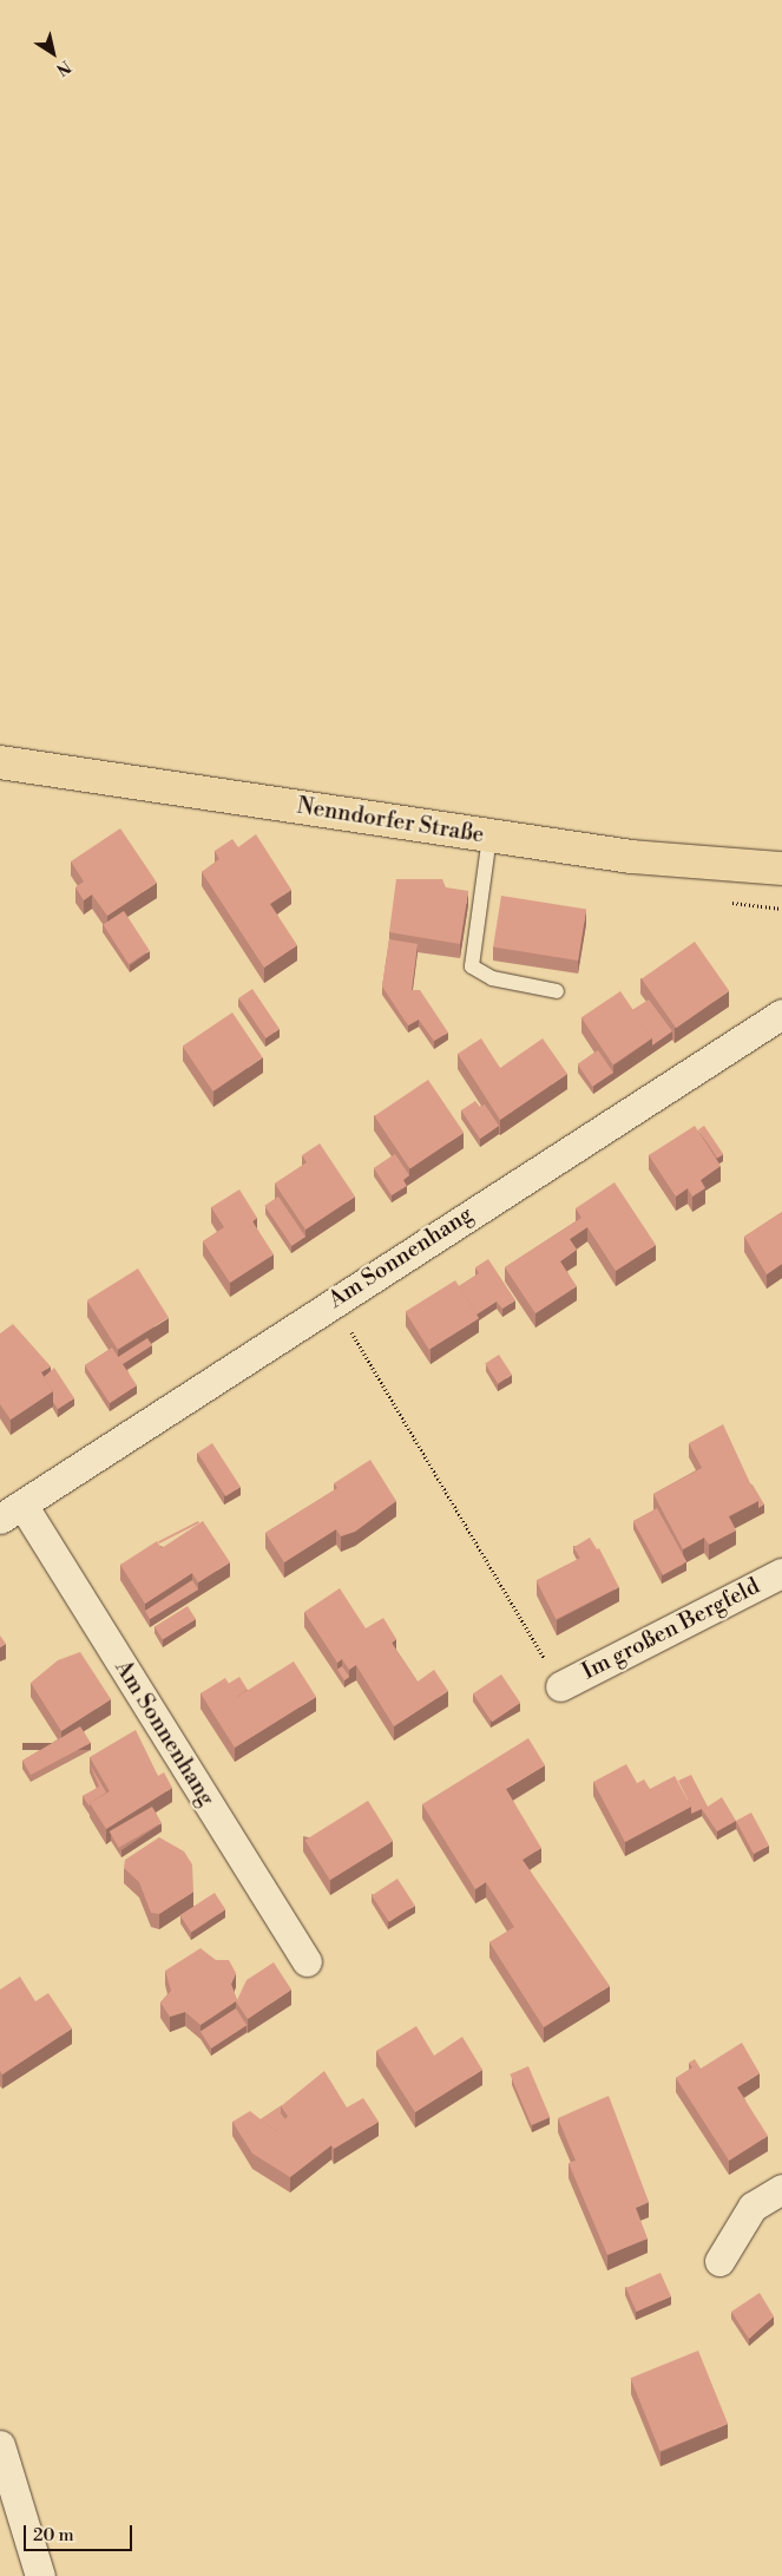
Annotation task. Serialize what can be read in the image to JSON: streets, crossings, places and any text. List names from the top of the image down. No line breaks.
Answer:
{"streets":{"main road":["Nenndorfer Straße"],"street":["Am Sonnenhang","Im großen Bergfeld"]},"scale_bar":"20 m","north":"bottom right"}
